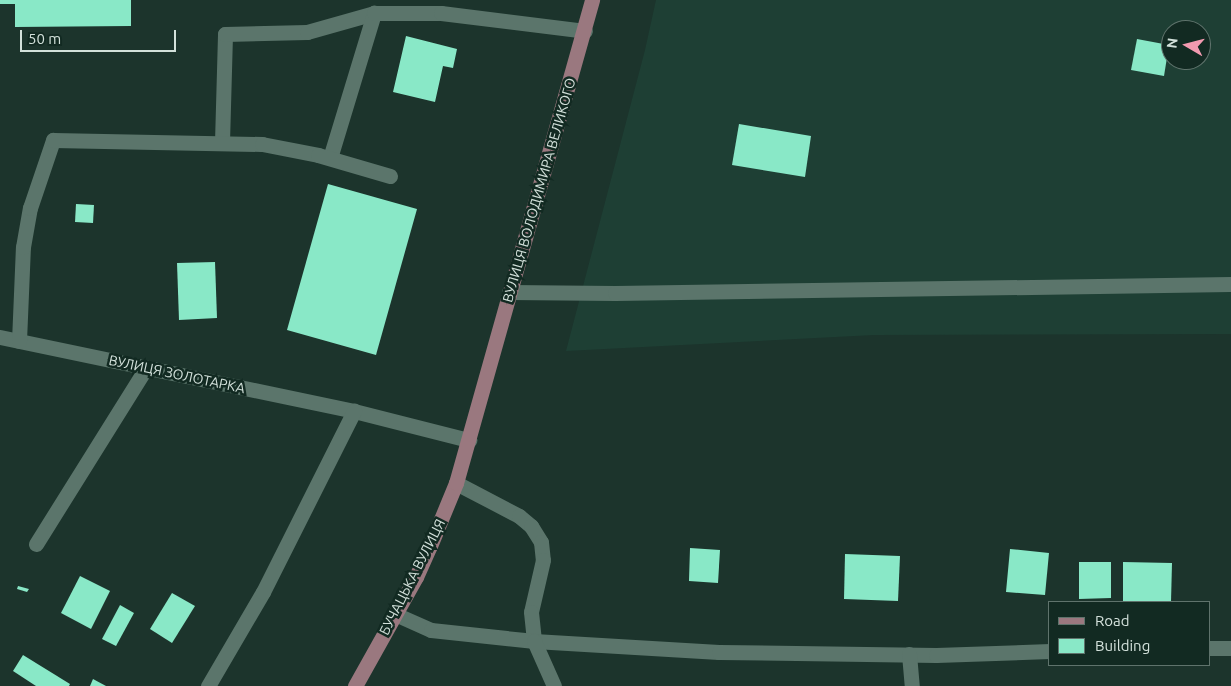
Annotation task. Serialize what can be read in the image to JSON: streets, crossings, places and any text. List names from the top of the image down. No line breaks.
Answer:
{"streets":{"main road":["ВУЛИЦЯ ВОЛОДИМИРА ВЕЛИКОГО","БУЧАЦЬКА ВУЛИЦЯ"],"street":["ВУЛИЦЯ ЗОЛОТАРКА"]},"crossings":[["ВУЛИЦЯ ВОЛОДИМИРА ВЕЛИКОГО","БУЧАЦЬКА ВУЛИЦЯ"],["ВУЛИЦЯ ЗОЛОТАРКА","БУЧАЦЬКА ВУЛИЦЯ"]],"legend":["Road","Building"],"scale_bar":"50 m","north":"left"}
